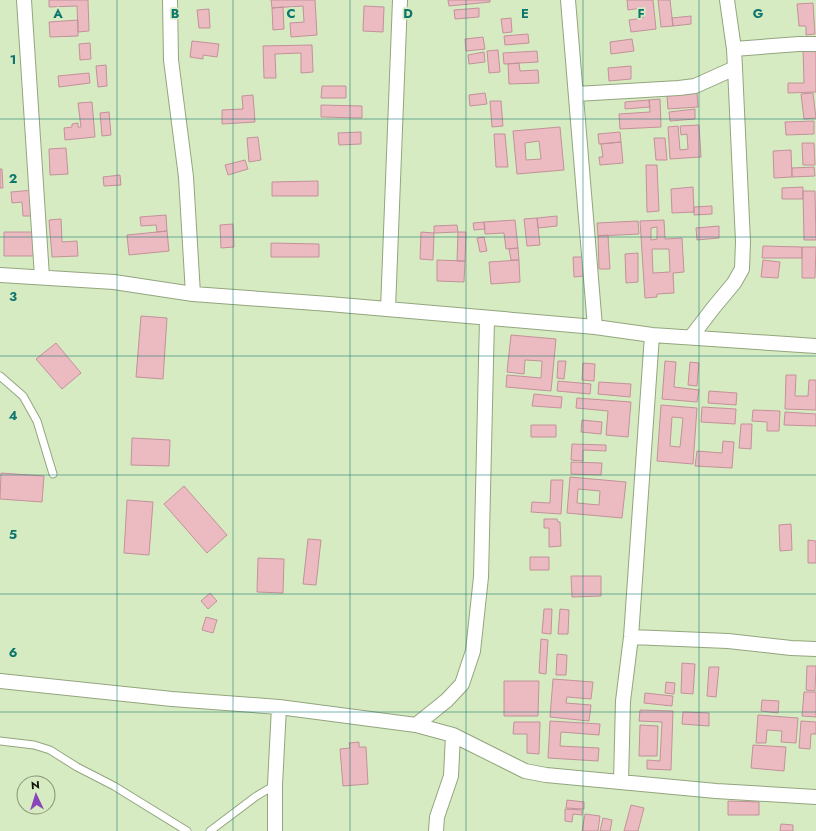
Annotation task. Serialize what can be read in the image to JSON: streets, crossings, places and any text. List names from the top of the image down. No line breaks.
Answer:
{"north":"top","grid":{"columns":["A","B","C","D","E","F","G"],"rows":["1","2","3","4","5","6"]}}
